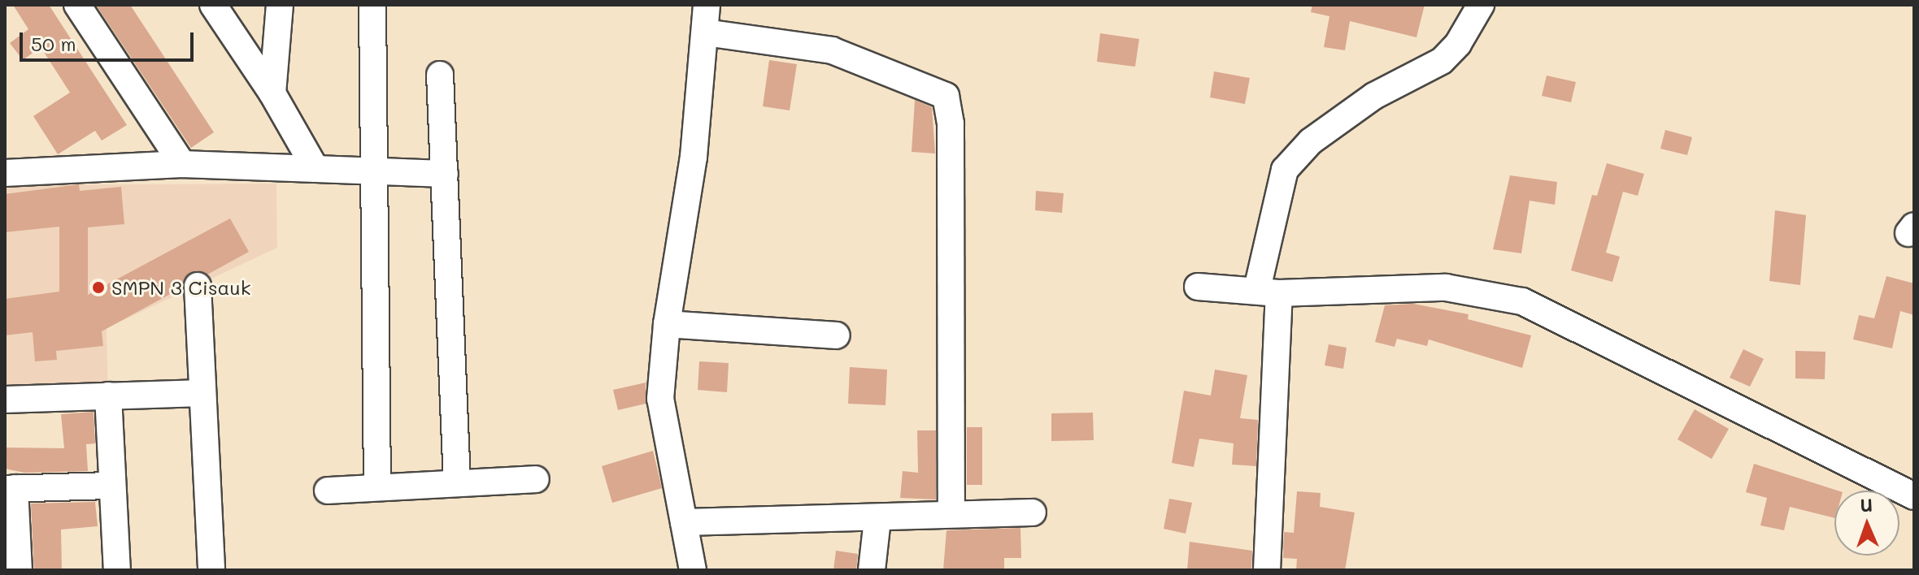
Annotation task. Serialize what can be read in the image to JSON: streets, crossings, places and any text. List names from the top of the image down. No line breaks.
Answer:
{"places":["SMPN 3 Cisauk"],"scale_bar":"50 m","north":"top"}
